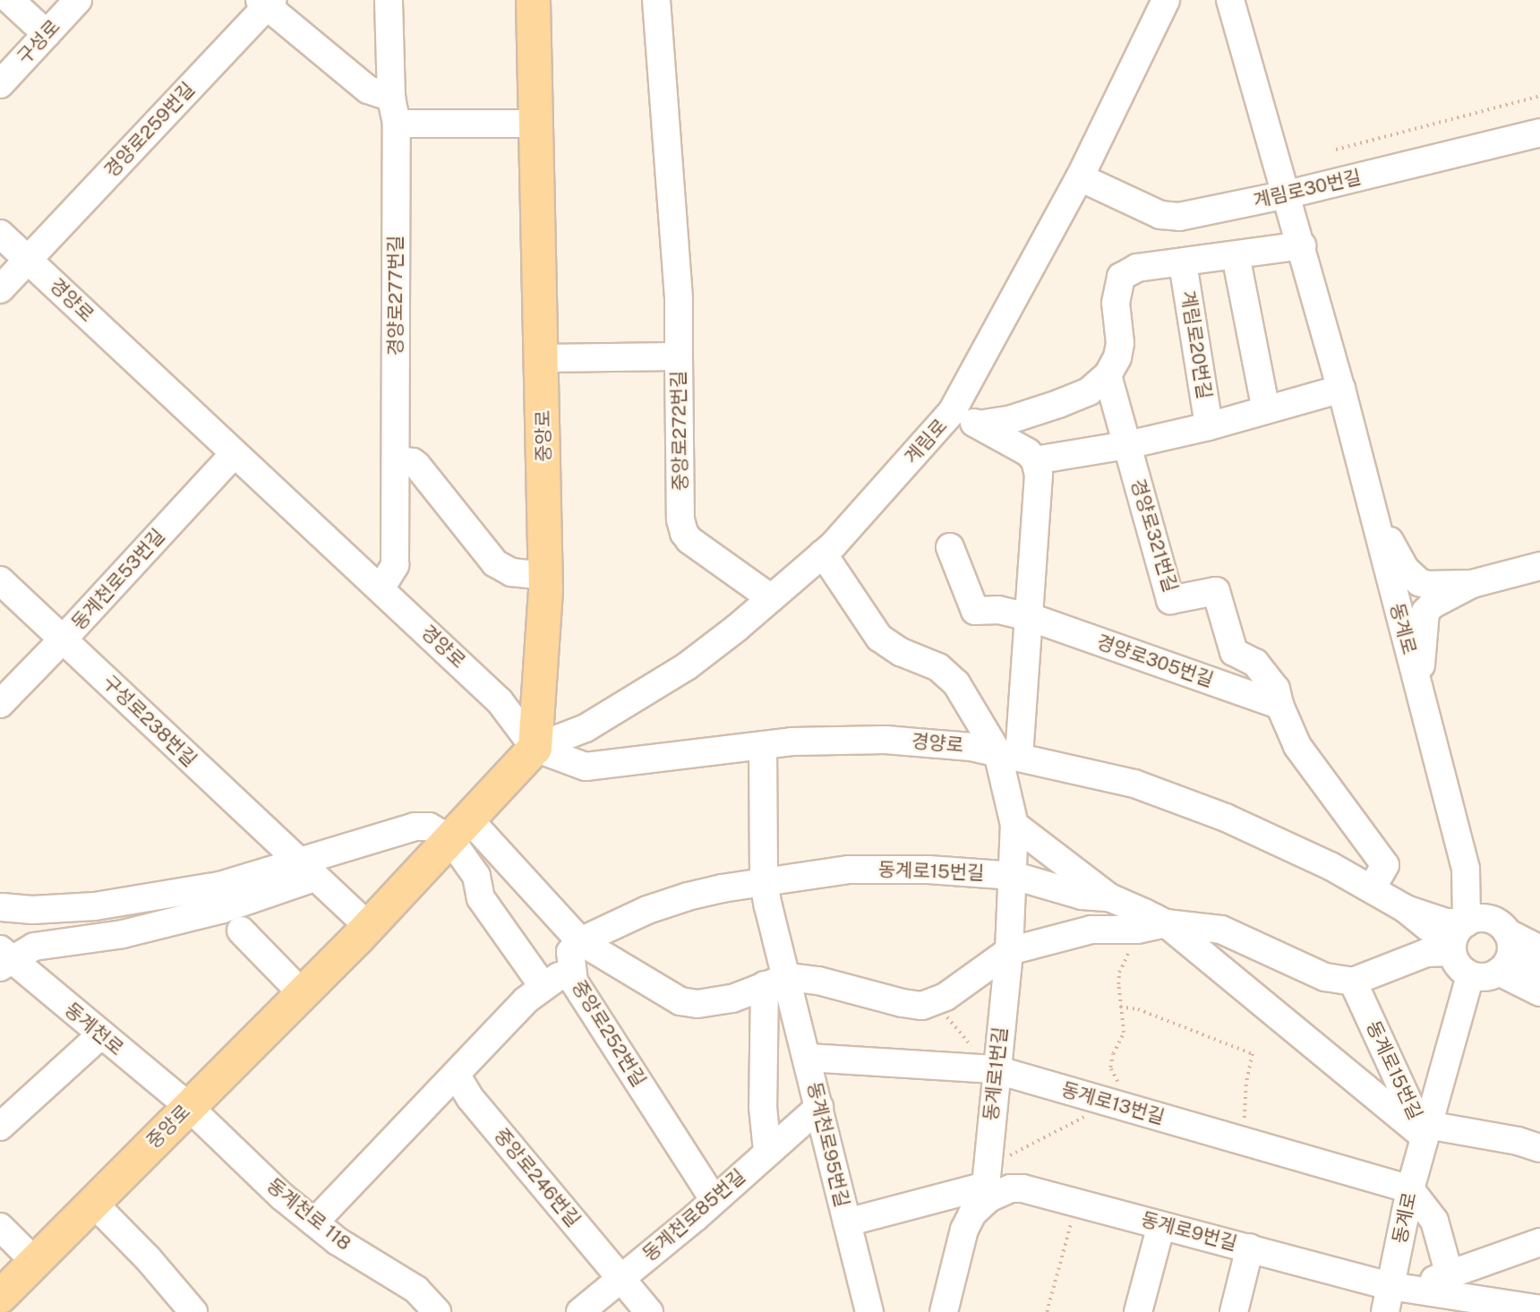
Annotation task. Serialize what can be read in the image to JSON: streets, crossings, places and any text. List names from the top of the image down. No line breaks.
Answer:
{"streets":{"main road":["중앙로"],"street":["구성로","경양로259번길","계림로30번길","경양로277번길","경양로","계림로20번길","중앙로272번길","계림로","경양로321번길","동계천로53번길","동계로","경양로305번길","구성로238번길","동계로15번길","동계천로","중앙로252번길","동계로1번길","동계로13번길","동계천로95번길","중앙로246번길","동계천로 118","동계천로85번길","동계로9번길"]},"crossings":[["경양로259번길","경양로"],["계림로30번길","계림로"],["계림로30번길","동계로"],["경양로277번길","경양로"],["경양로","중앙로"],["경양로","계림로"],["경양로","경양로321번길"],["경양로","동계천로53번길"],["경양로","동계로1번길"],["경양로","동계천로95번길"],["계림로20번길","경양로321번길"],["계림로20번길","동계로"],["중앙로272번길","중앙로"],["중앙로272번길","계림로"],["중앙로","계림로"],["중앙로","구성로238번길"],["중앙로","동계천로"],["중앙로","동계천로 118"],["경양로321번길","경양로305번길"],["동계천로53번길","구성로238번길"],["동계로","동계로15번길"],["동계로","동계로13번길"],["동계로","동계로9번길"],["동계로15번길","중앙로252번길"],["동계로15번길","동계로1번길"],["동계로15번길","동계천로95번길"],["동계천로","동계천로 118"],["중앙로252번길","동계천로85번길"],["동계로1번길","동계로13번길"],["동계로1번길","동계로9번길"],["동계로13번길","동계천로95번길"],["동계천로95번길","동계천로85번길"],["동계천로95번길","동계로9번길"],["중앙로246번길","동계천로85번길"]]}
